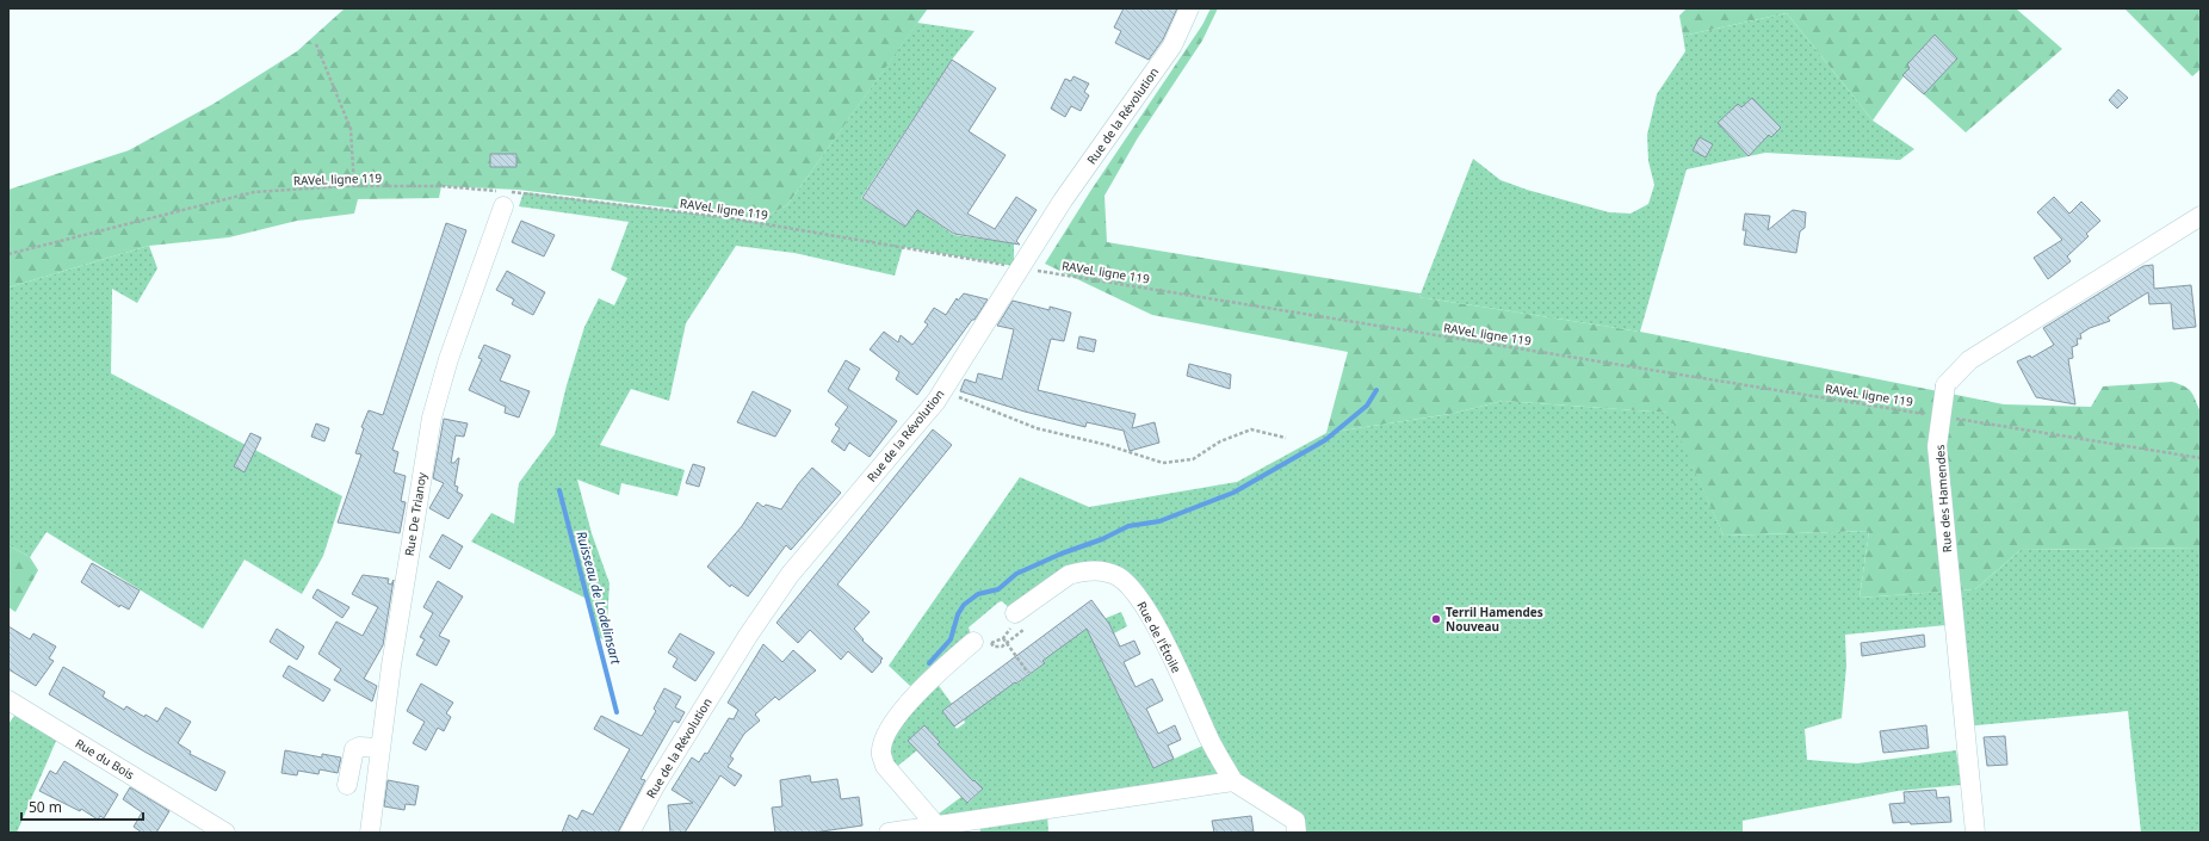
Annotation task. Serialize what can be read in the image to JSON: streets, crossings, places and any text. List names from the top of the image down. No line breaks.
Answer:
{"streets":{"street":["Rue de la Révolution","Rue des Hamendes","Rue De Trianoy","Rue de l'Étoile","Rue du Bois"],"path":["RAVeL ligne 119"]},"crossings":[["Rue de la Révolution","RAVeL ligne 119"],["RAVeL ligne 119","Rue De Trianoy"]],"water":["Ruisseau de Lodelinsart"],"places":["Terril Hamendes Nouveau"],"scale_bar":"50 m"}
